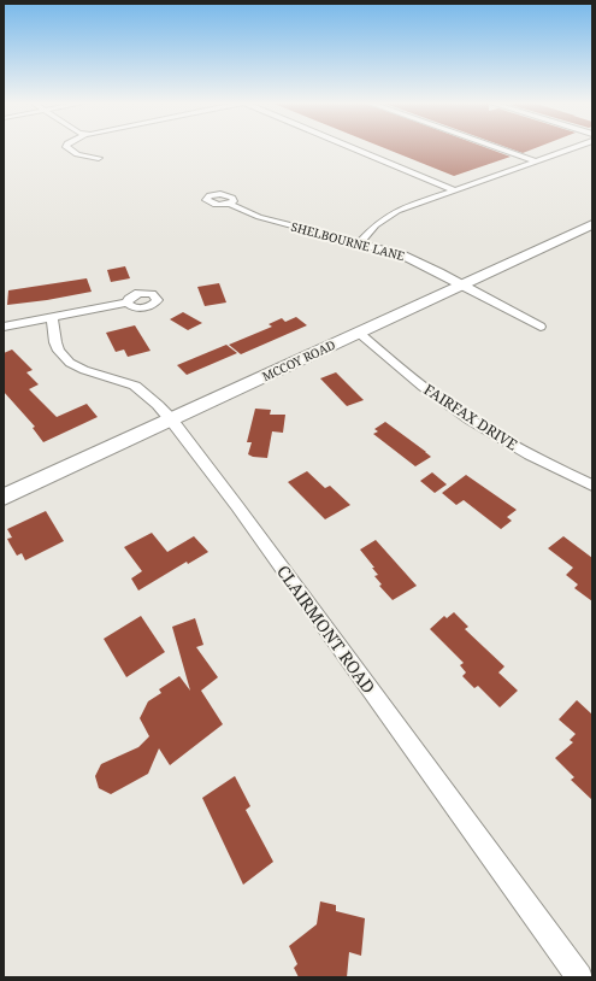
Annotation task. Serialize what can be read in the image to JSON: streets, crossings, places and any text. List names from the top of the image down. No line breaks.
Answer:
{"streets":{"main road":["MCCOY ROAD"],"street":["SHELBOURNE LANE","FAIRFAX DRIVE","CLAIRMONT ROAD"]},"crossings":[["SHELBOURNE LANE","MCCOY ROAD"],["MCCOY ROAD","FAIRFAX DRIVE"],["MCCOY ROAD","CLAIRMONT ROAD"]]}
